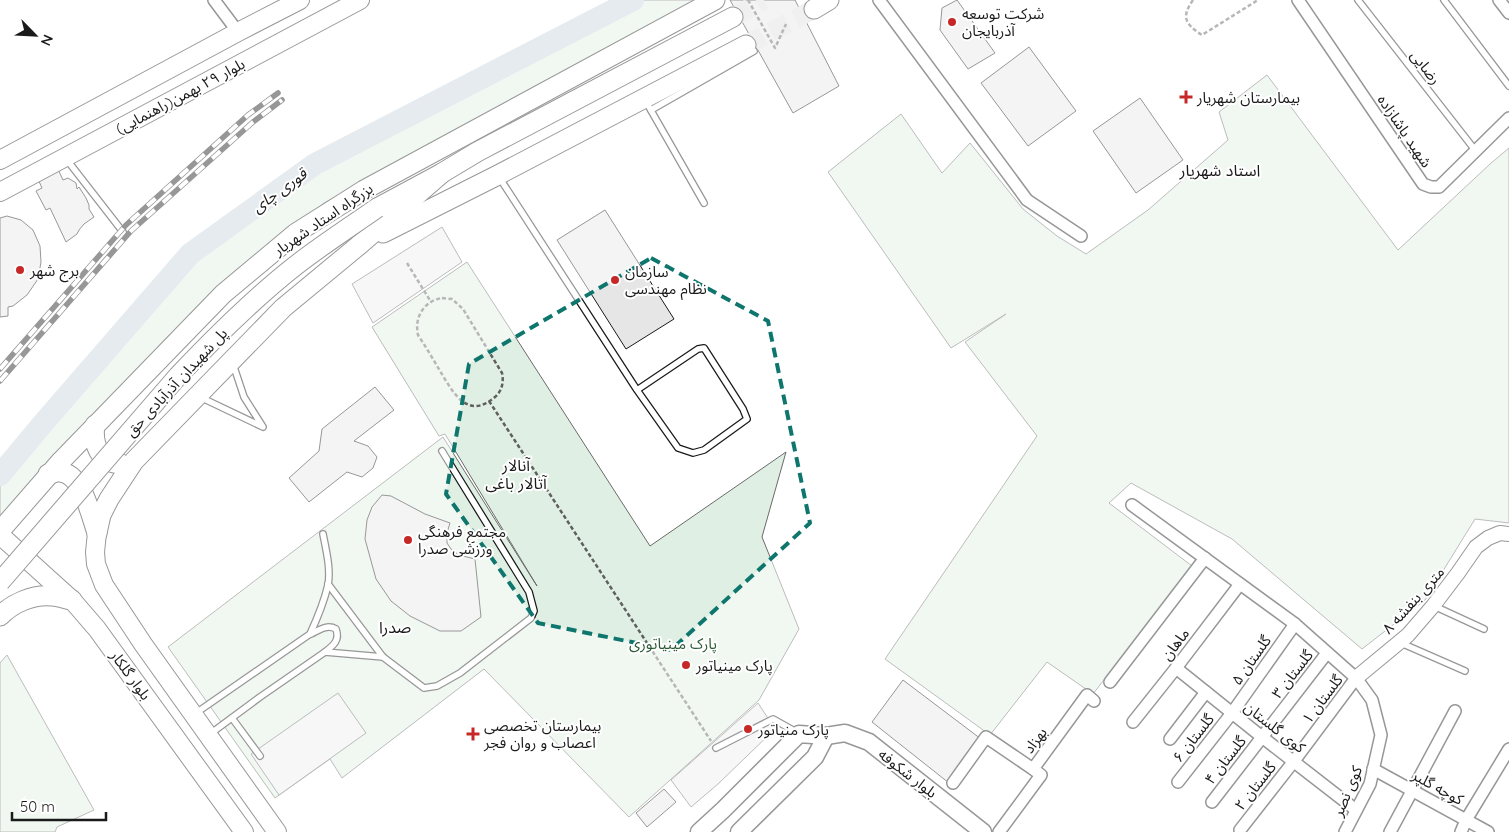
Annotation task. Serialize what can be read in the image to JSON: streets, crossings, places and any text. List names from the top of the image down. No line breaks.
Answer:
{"streets":{"highway":["بزرگراه استاد شهریار","پل شهیدان آذرآبادی حق"],"main road":["بلوار ٢٩ بهمن(راهنمایی)","بلوار گلکار","بلوار شکوفه"],"street":["شهید پاشازاده","۸ متری بنفشه","ماهان","گلستان ۵","گلستان ۳","گلستان ۱","کوی گلستان","گلستان ۶","بهزاد","گلستان ۴","گلستان ۲","کوچه گلپر","کوی نصر"],"lane":["رضایی"]},"crossings":[["رضایی","شهید پاشازاده"],["بزرگراه استاد شهریار","پل شهیدان آذرآبادی حق"],["۸ متری بنفشه","گلستان ۱"],["۸ متری بنفشه","کوی نصر"],["ماهان","کوی گلستان"],["ماهان","کوی نصر"],["گلستان ۵","کوی گلستان"],["گلستان ۵","گلستان ۶"],["گلستان ۵","کوی نصر"],["گلستان ۳","کوی گلستان"],["گلستان ۳","گلستان ۴"],["گلستان ۳","کوی نصر"],["گلستان ۱","کوی گلستان"],["گلستان ۱","گلستان ۲"],["گلستان ۱","کوی نصر"],["کوی گلستان","گلستان ۶"],["کوی گلستان","گلستان ۴"],["کوی گلستان","گلستان ۲"],["کوی گلستان","کوی نصر"],["کوچه گلپر","کوی نصر"]],"districts":["استاد شهریار","آنالار آتالار باغی","صدرا"],"water":["قوری چای"],"parks":["پارک مینیاتوری"],"places":{"other":["شرکت توسعه آذربایجان","برج شهر","سازمان نظام مهندسی","مجتمع فرهنگی ورزشی صدرا","پارک مینیاتور","پارک منیاتور"],"health":["بیمارستان شهریار","بیمارستان تخصصی اعصاب و روان فجر"]},"scale_bar":"50 m","north":"bottom right"}
